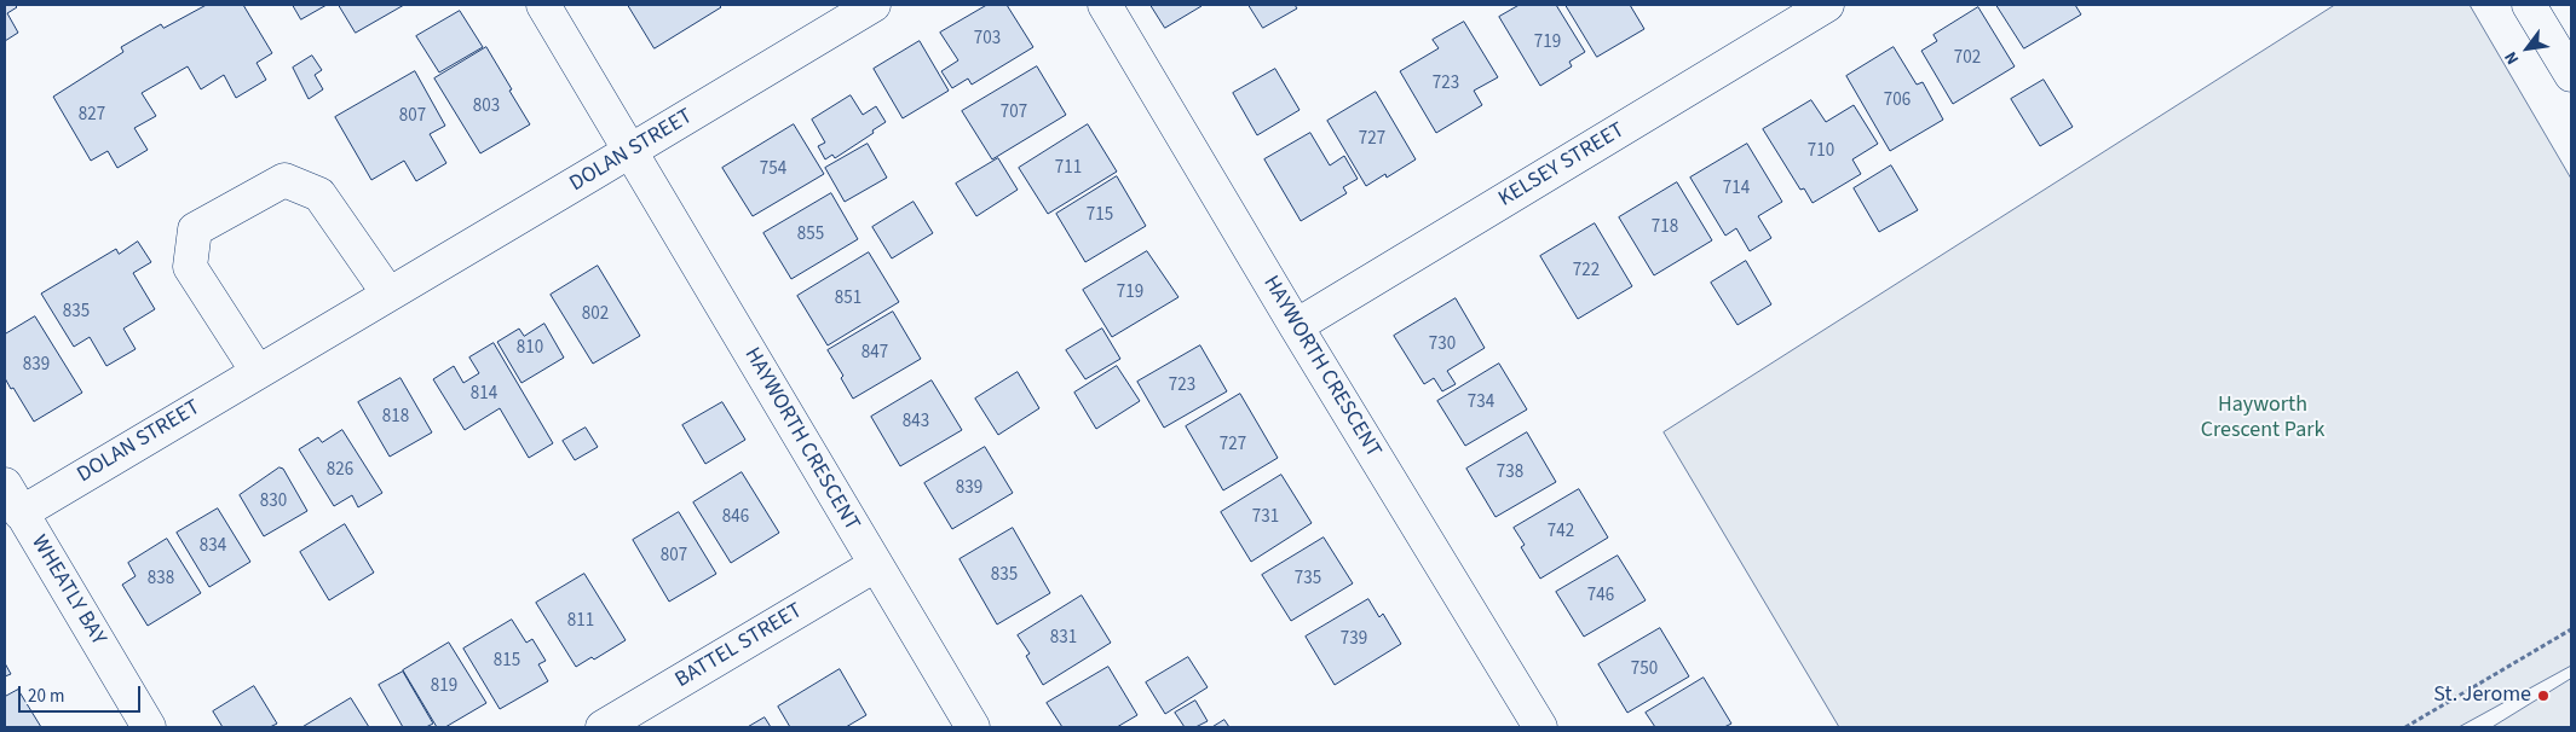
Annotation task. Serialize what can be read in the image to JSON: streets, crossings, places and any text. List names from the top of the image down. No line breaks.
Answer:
{"streets":{"street":["DOLAN STREET","KELSEY STREET","HAYWORTH CRESCENT","WHEATLY BAY","BATTEL STREET"]},"crossings":[["DOLAN STREET","HAYWORTH CRESCENT"],["DOLAN STREET","WHEATLY BAY"],["KELSEY STREET","HAYWORTH CRESCENT"],["HAYWORTH CRESCENT","BATTEL STREET"]],"parks":["Hayworth Crescent Park"],"places":["St. Jerome"],"house_numbers":["703","719","702","723","706","803","707","827","807","727","710","711","754","714","715","718","855","722","719","851","835","802","730","810","847","839","723","814","734","818","843","727","826","738","839","830","846","731","742","834","807","835","838","735","746","811","831","739","815","750","819"],"scale_bar":"20 m","north":"bottom left"}
